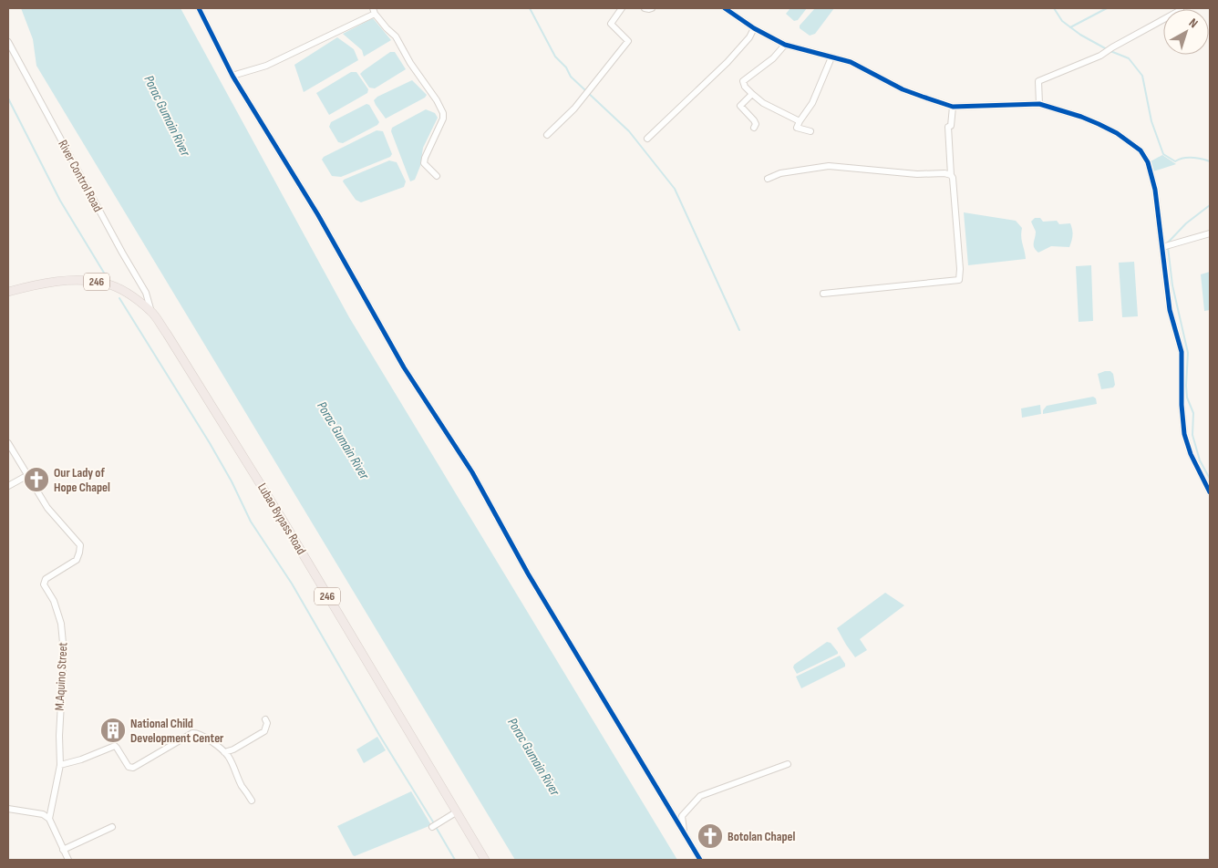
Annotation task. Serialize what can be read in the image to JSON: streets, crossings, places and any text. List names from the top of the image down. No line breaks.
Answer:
{"streets":{"highway":["246","Lubao Bypass Road"],"street":["River Control Road","M.Aquino Street"]},"crossings":[["River Control Road","Lubao Bypass Road"]],"water":["Porac Gumain River"],"places":{"church":["Our Lady of Hope Chapel","Botolan Chapel"],"building":["National Child Development Center"]},"north":"top right"}
